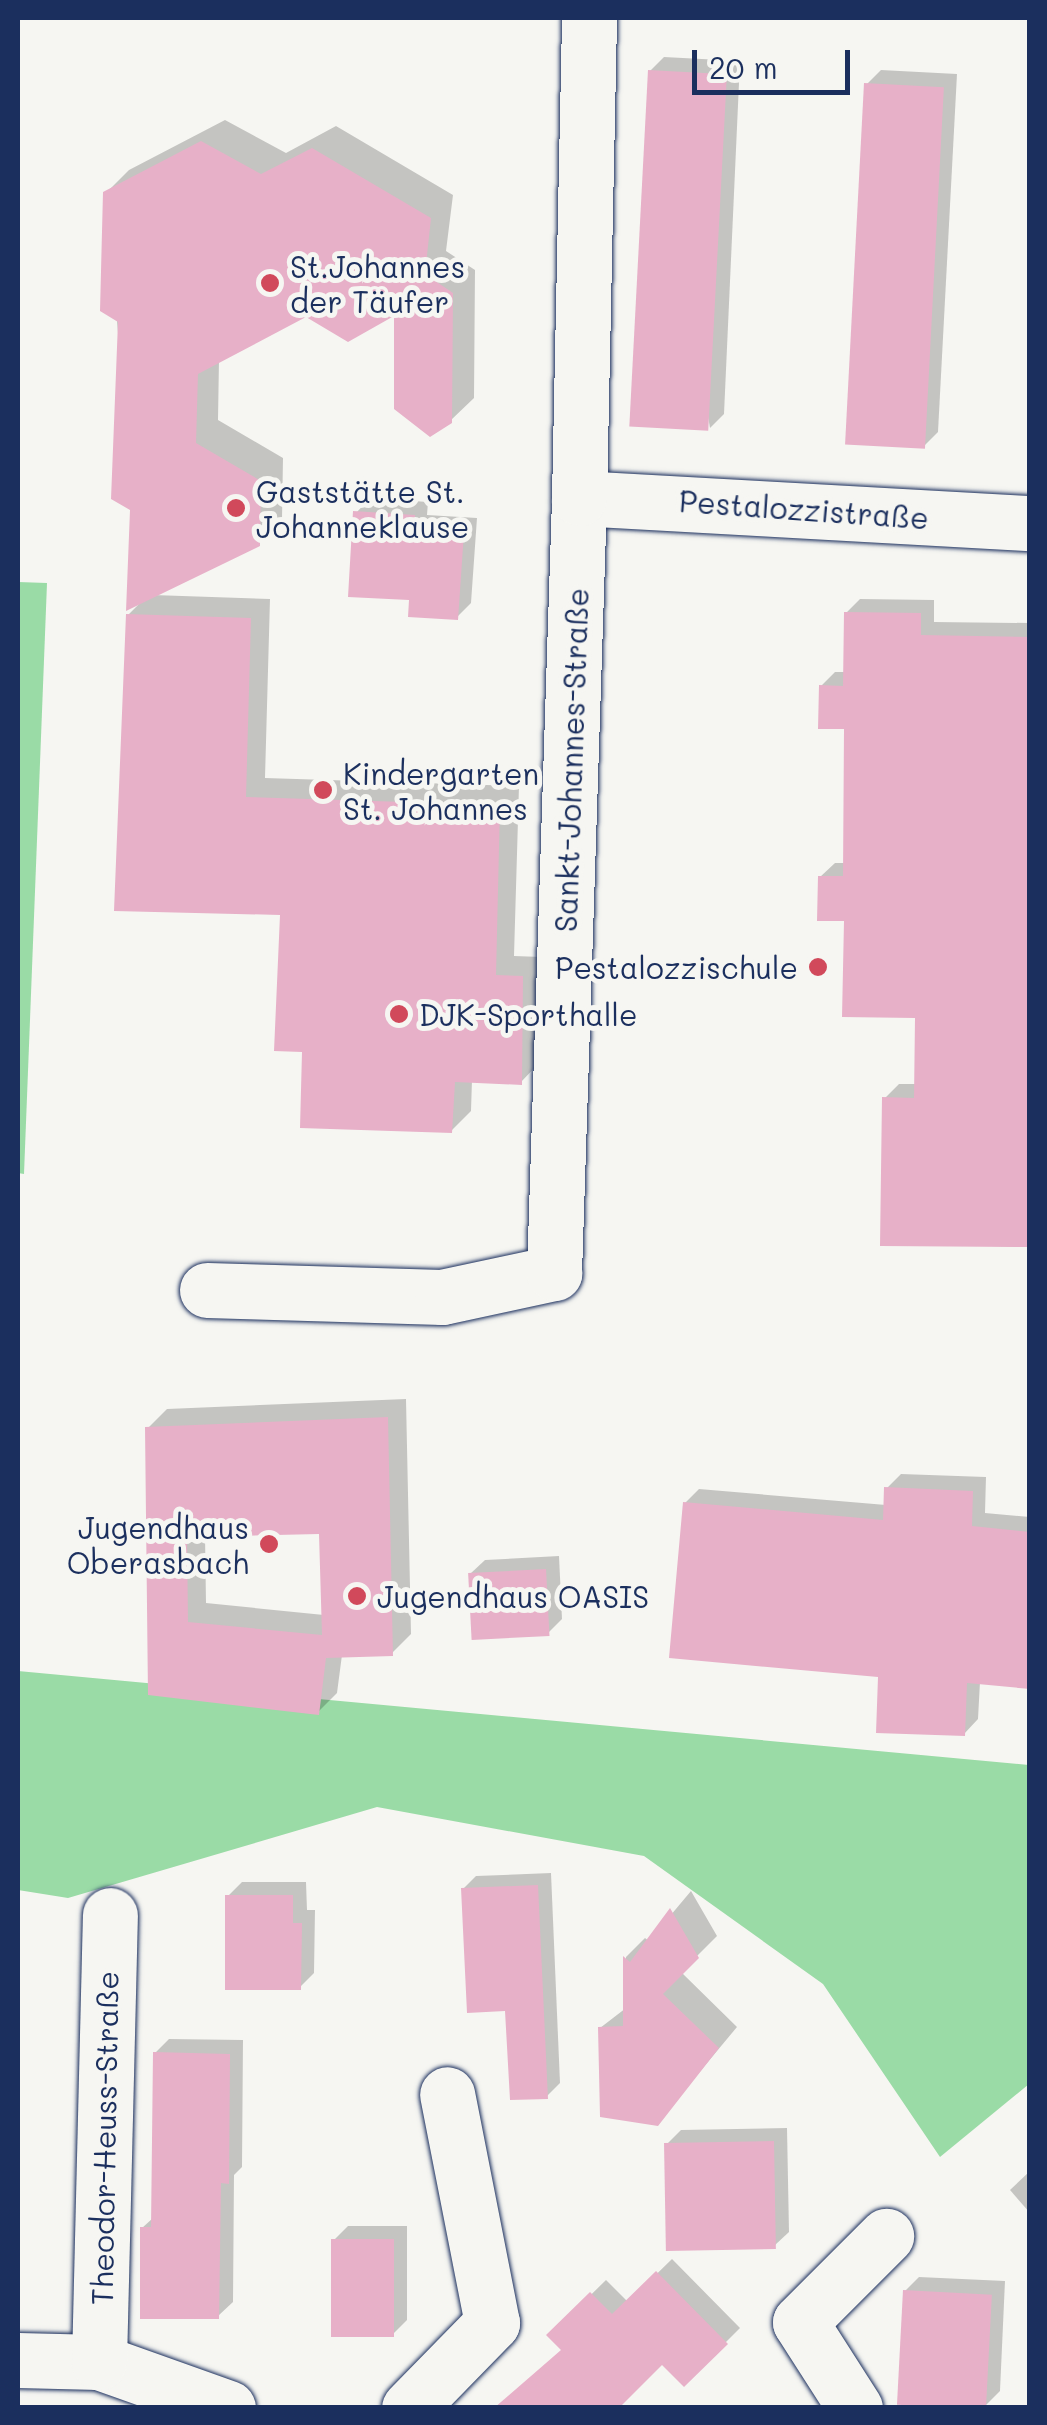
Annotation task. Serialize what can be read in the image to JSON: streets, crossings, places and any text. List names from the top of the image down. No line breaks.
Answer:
{"streets":{"street":["Pestalozzistraße","Sankt-Johannes-Straße","Theodor-Heuss-Straße"]},"crossings":[["Pestalozzistraße","Sankt-Johannes-Straße"]],"places":["St.Johannes der Täufer","Gaststätte St. Johanneklause","Kindergarten St. Johannes","Pestalozzischule","DJK-Sporthalle","Jugendhaus Oberasbach","Jugendhaus OASIS"],"scale_bar":"20 m"}
